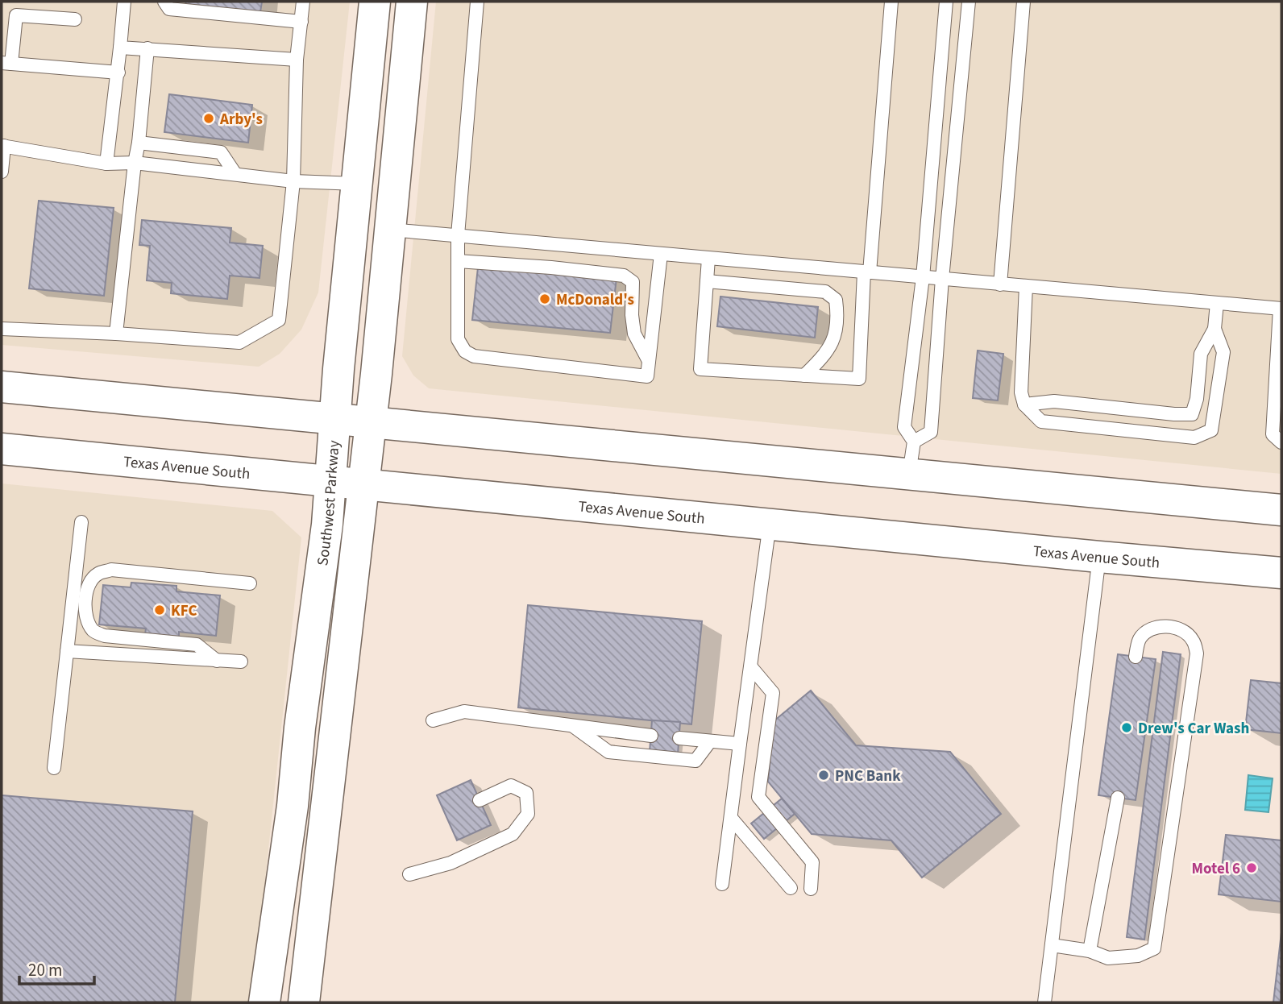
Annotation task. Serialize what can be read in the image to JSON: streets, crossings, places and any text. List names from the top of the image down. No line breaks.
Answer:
{"streets":{"main road":["Texas Avenue South","Southwest Parkway"]},"crossings":[["Texas Avenue South","Southwest Parkway"]],"places":["Arby's","McDonald's","KFC","Drew's Car Wash","PNC Bank","Motel 6"],"scale_bar":"20 m"}
